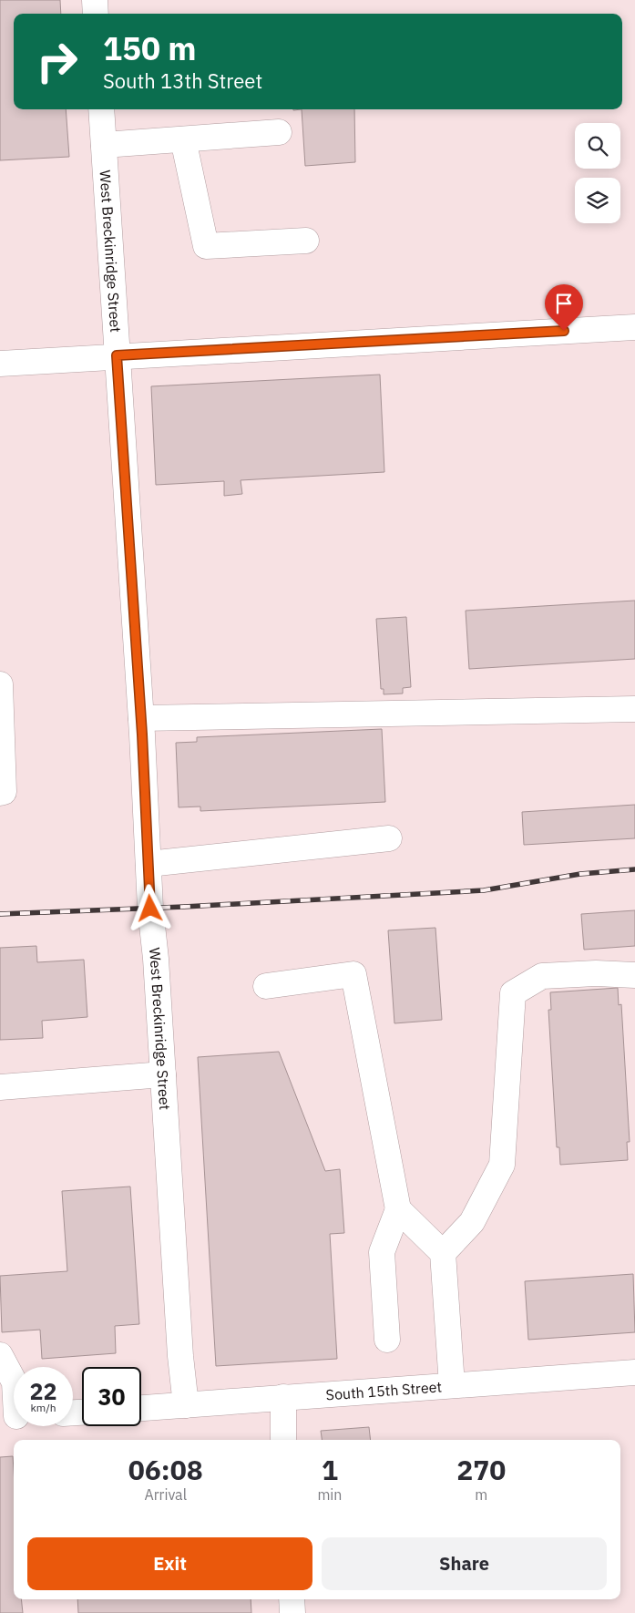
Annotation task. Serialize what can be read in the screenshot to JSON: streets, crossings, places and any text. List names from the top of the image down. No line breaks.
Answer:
{"streets":{"street":["West Breckinridge Street","South 15th Street"]},"crossings":[["West Breckinridge Street","South 15th Street"]],"page":{"turn":["150 m","South 13th Street"],"speed":"22 km/h","limit":"30","eta":["06:08","Arrival","1","min","270","m"],"buttons":["Exit","Share"]}}
